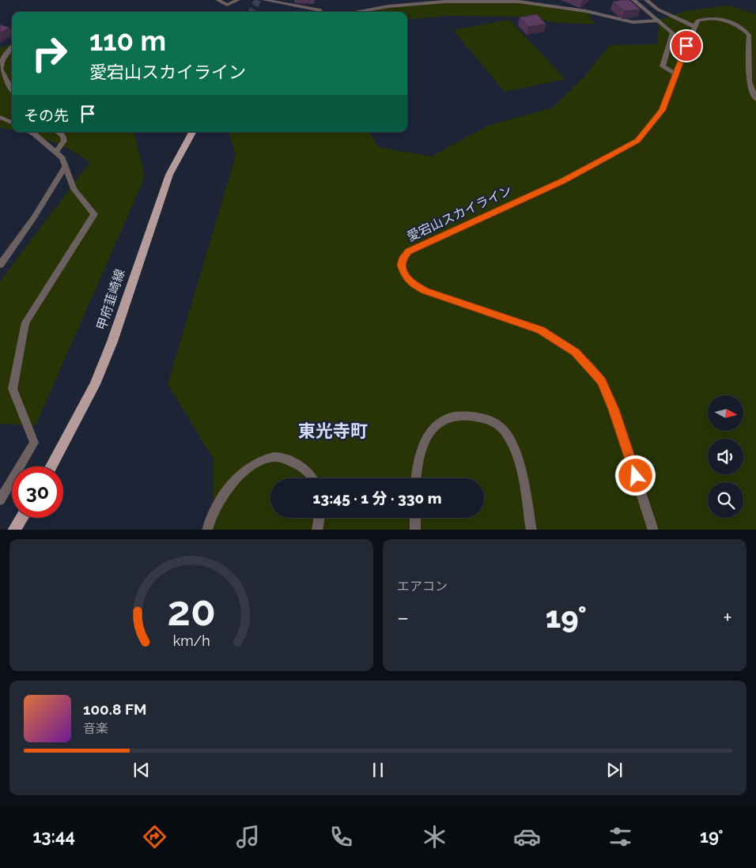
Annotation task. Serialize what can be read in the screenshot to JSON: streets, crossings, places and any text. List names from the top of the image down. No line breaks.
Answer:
{"streets":{"main road":["甲府韮崎線"],"street":["愛宕山スカイライン"]},"districts":["東光寺町"],"north":"right","page":{"turn":["110 m","愛宕山スカイライン"],"then":"その先","limit":"30","trip":"13:45 · 1 分 · 330 m","tile":"エアコン","heat":["−","19°","+"],"song":["100.8 FM","音楽"],"tabs":["13:44","19°"],"gauge":["20","km/h"]}}
